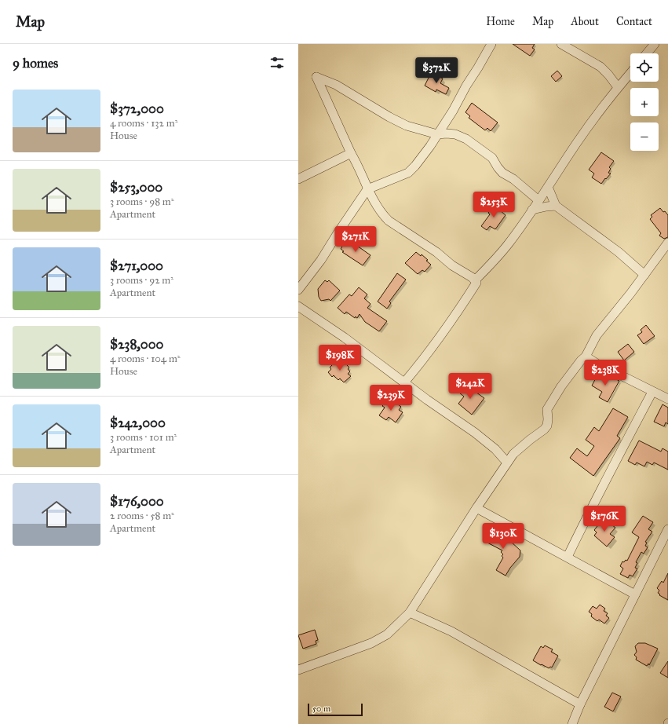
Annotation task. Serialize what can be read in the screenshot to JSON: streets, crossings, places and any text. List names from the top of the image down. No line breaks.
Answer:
{"scale_bar":"50 m","page":{"header":"Map","nav":["Home","Map","About","Contact"],"heading":"9 homes","map_buttons":["+","−"],"price":["$372K","$253K","$271K","$198K","$238K","$242K","$239K","$176K","$130K"],"list":[{"name":"$372,000","note":"4 rooms · 132 m² · House"},{"name":"$253,000","note":"3 rooms · 98 m² · Apartment"},{"name":"$271,000","note":"3 rooms · 92 m² · Apartment"},{"name":"$238,000","note":"4 rooms · 104 m² · House"},{"name":"$242,000","note":"3 rooms · 101 m² · Apartment"},{"name":"$176,000","note":"2 rooms · 58 m² · Apartment"}],"scale":"50 m"}}
